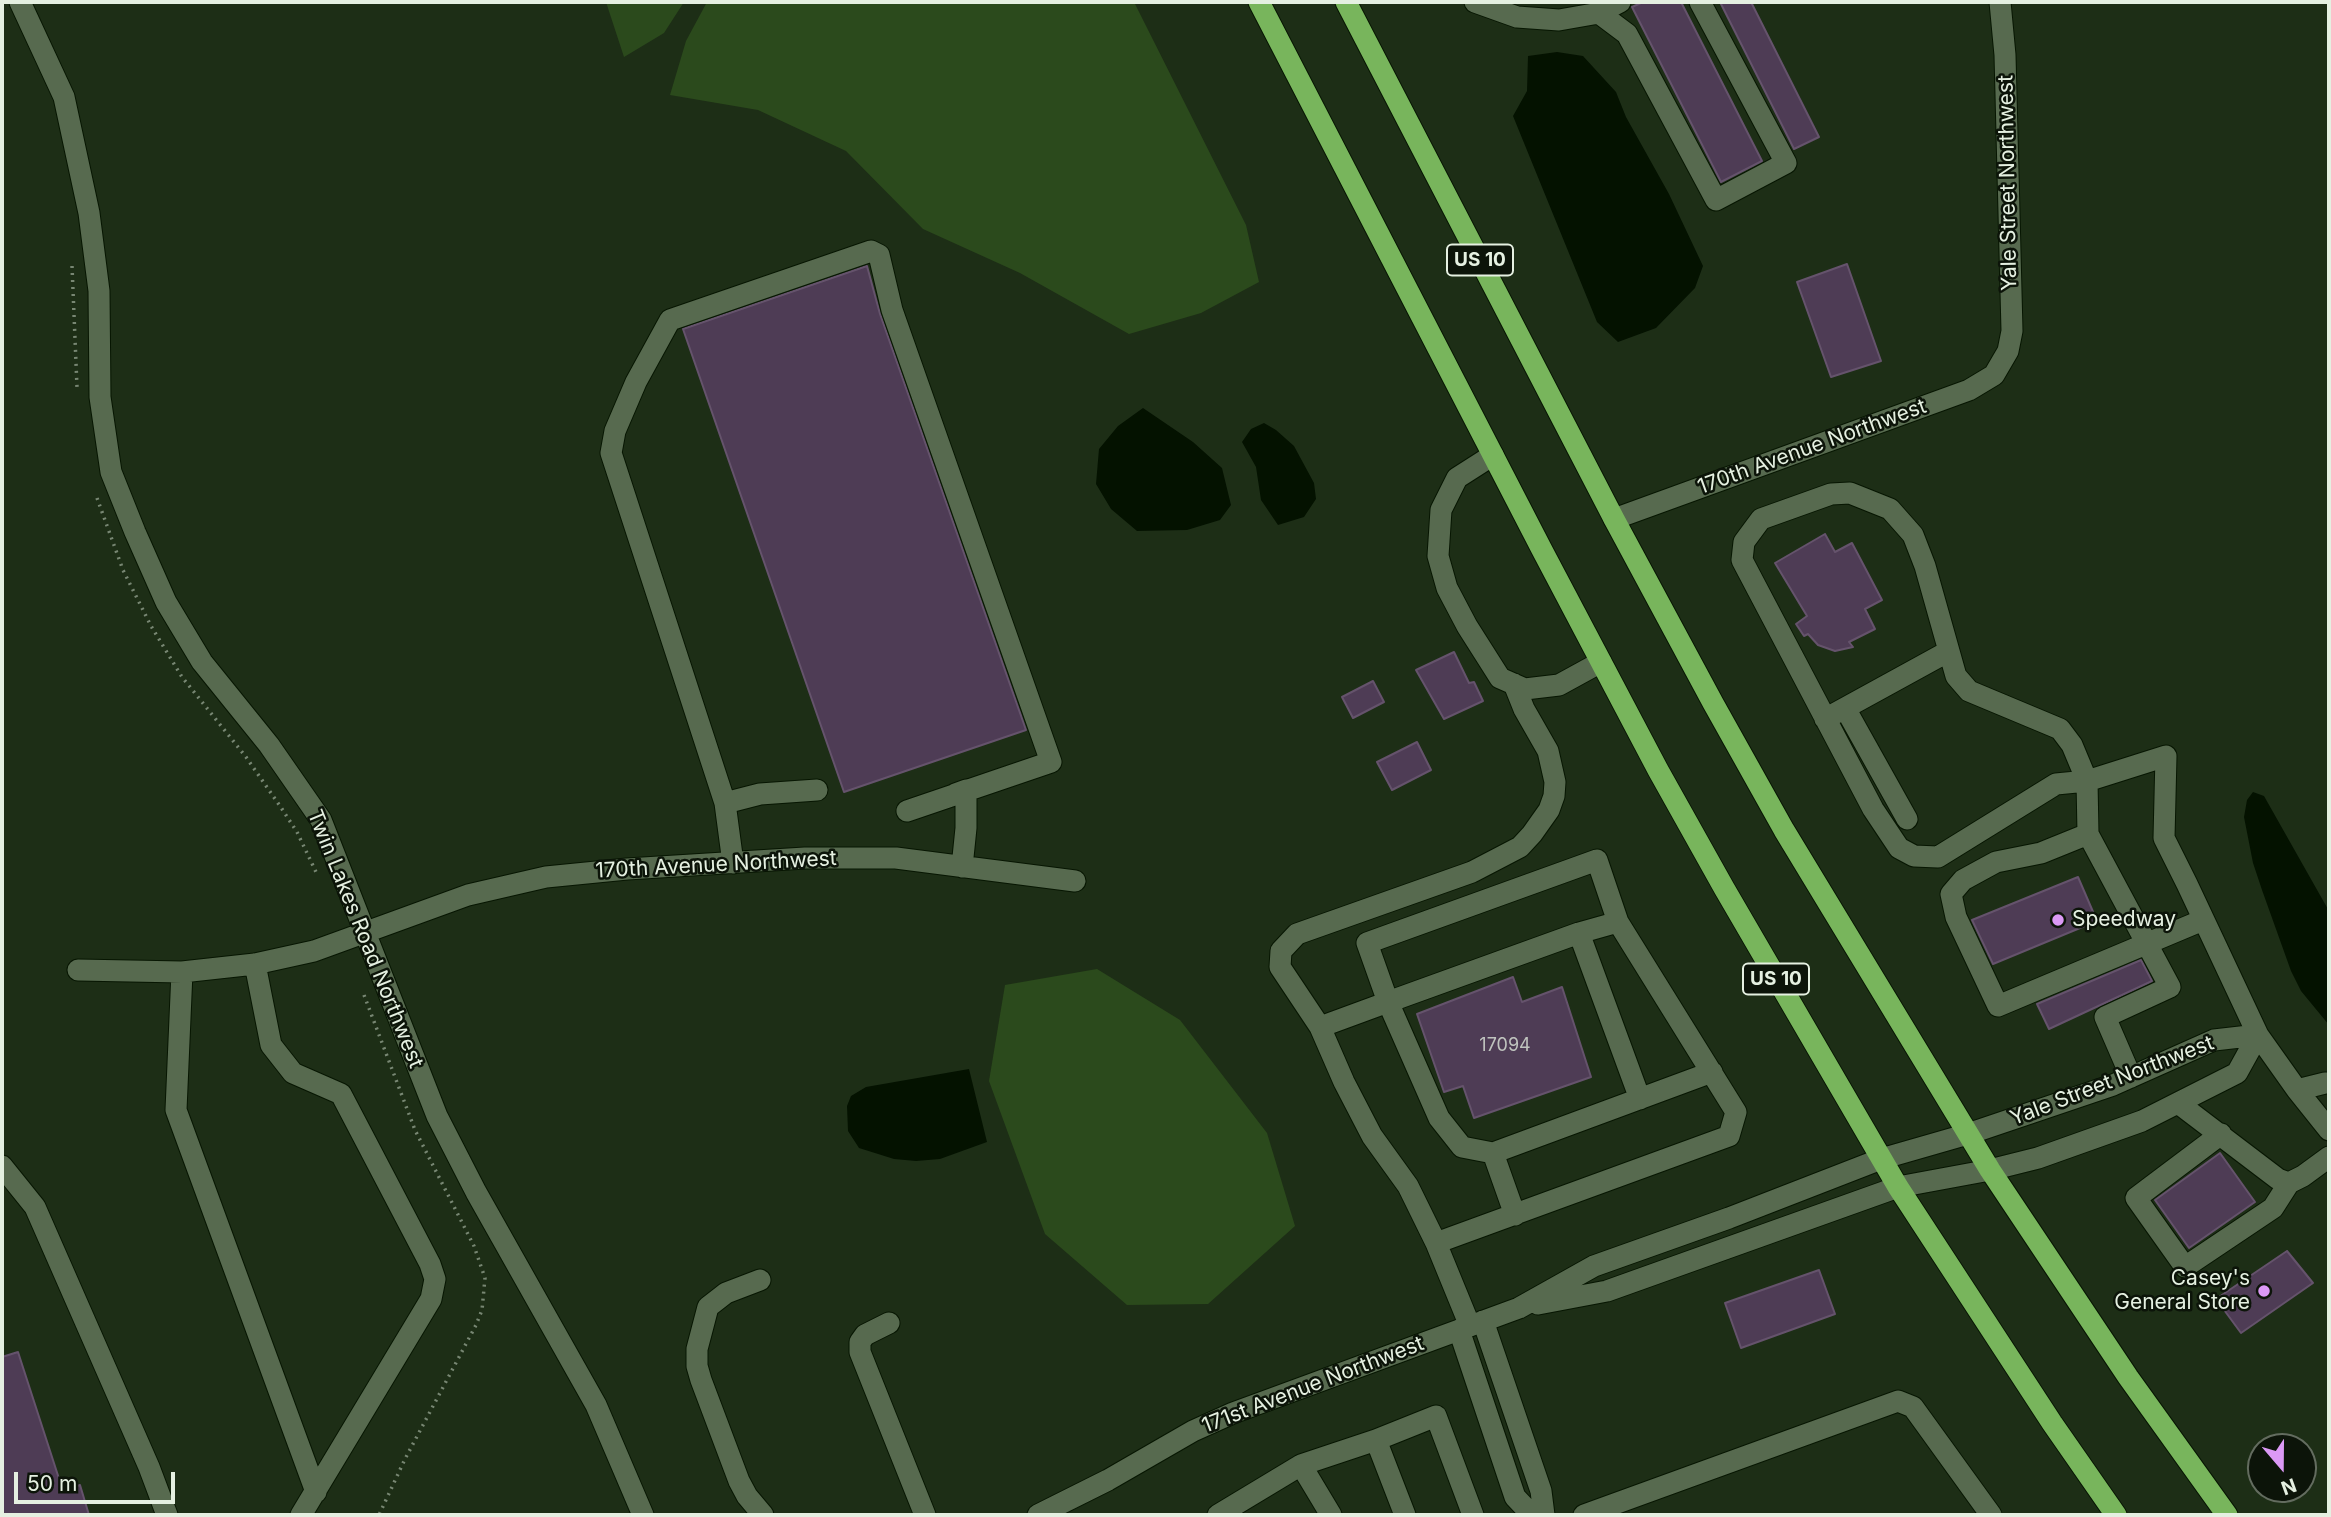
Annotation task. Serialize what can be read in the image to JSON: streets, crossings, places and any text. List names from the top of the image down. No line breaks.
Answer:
{"streets":{"highway":["US 10"],"street":["Yale Street Northwest","170th Avenue Northwest","Twin Lakes Road Northwest","171st Avenue Northwest"]},"crossings":[["Yale Street Northwest","US 10"],["Yale Street Northwest","170th Avenue Northwest"],["Yale Street Northwest","171st Avenue Northwest"],["US 10","170th Avenue Northwest"],["US 10","171st Avenue Northwest"],["170th Avenue Northwest","Twin Lakes Road Northwest"]],"places":["Speedway","Casey's General Store"],"house_numbers":["17094"],"scale_bar":"50 m","north":"bottom"}
